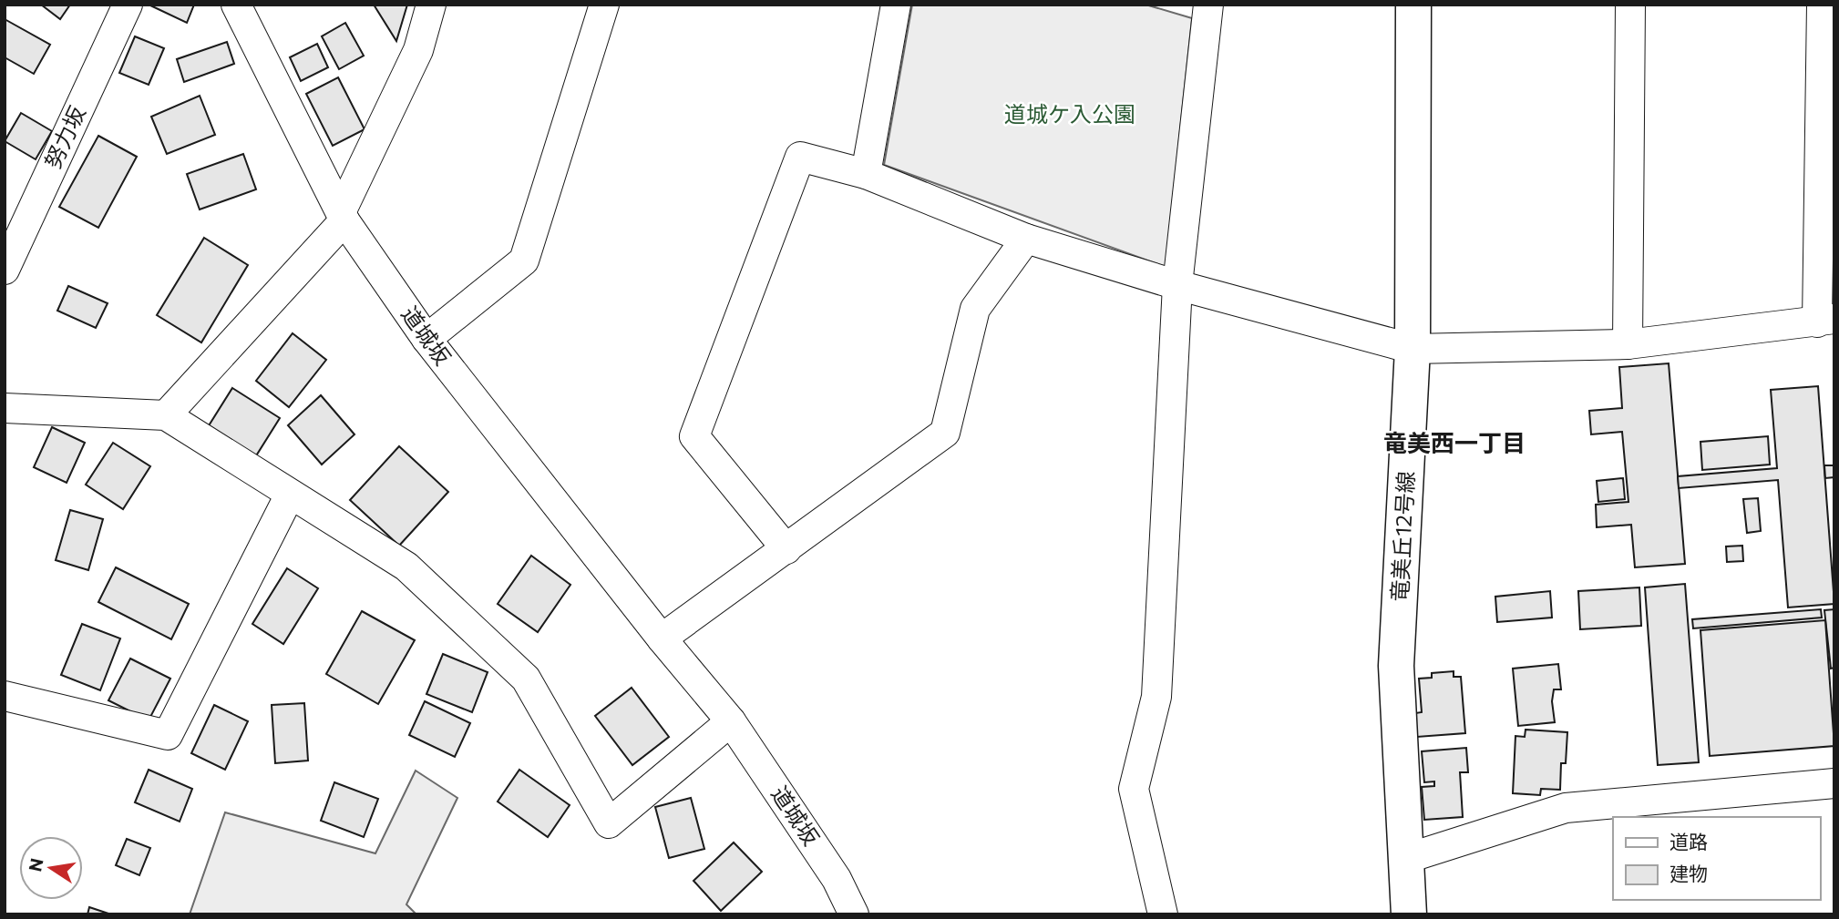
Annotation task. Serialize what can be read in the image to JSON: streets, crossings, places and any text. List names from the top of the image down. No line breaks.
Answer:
{"streets":{"street":["努力坂","道城坂","竜美丘12号線"]},"districts":["竜美西一丁目"],"parks":["道城ケ入公園"],"legend":["道路","建物"],"north":"left"}
